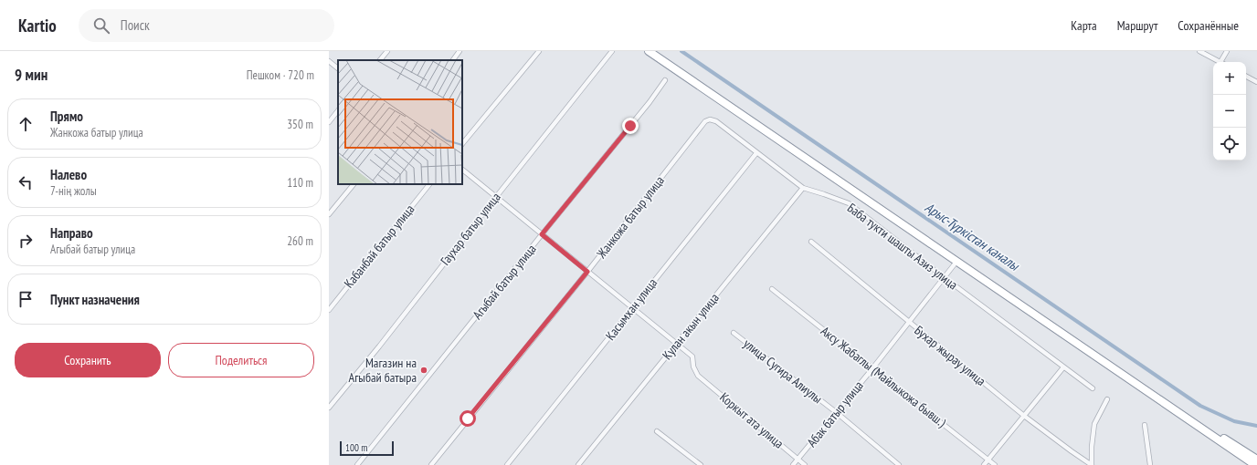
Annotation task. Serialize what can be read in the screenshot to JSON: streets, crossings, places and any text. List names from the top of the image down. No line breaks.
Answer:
{"streets":{"street":["Жанкожа батыр улица","Гаухар батыр улица","Кабанбай батыр улица","Баба тукти шашты Азиз улица","Агыбай батыр улица","Касымхан улица","Кулан акын улица","Бухар жырау улица","улица Сугира Алиулы","Аксу Жабаглы (Майлыкожа бывш.)","Абак батыр улица","Коркыт ата улица"]},"crossings":[["Жанкожа батыр улица","Баба тукти шашты Азиз улица"],["Баба тукти шашты Азиз улица","Касымхан улица"],["Баба тукти шашты Азиз улица","Кулан акын улица"],["Баба тукти шашты Азиз улица","Абак батыр улица"],["Кулан акын улица","Коркыт ата улица"],["Бухар жырау улица","Абак батыр улица"],["улица Сугира Алиулы","Абак батыр улица"],["Аксу Жабаглы (Майлыкожа бывш.)","Абак батыр улица"],["Абак батыр улица","Коркыт ата улица"]],"water":["Арыс-Түркістан каналы"],"places":["Магазин на Агыбай батыра"],"scale_bar":"100 m","page":{"header":"Kartio","search":"Поиск","nav":["Карта","Маршрут","Сохранённые"],"heading":["9 мин","Пешком · 720 m"],"map_buttons":["+","−"],"list":[["Прямо","Жанкожа батыр улица","350 m"],["Налево","7-нің жолы","110 m"],["Направо","Агыбай батыр улица","260 m"],"Пункт назначения"],"buttons":["Сохранить","Поделиться"],"scale":"100 m"}}
